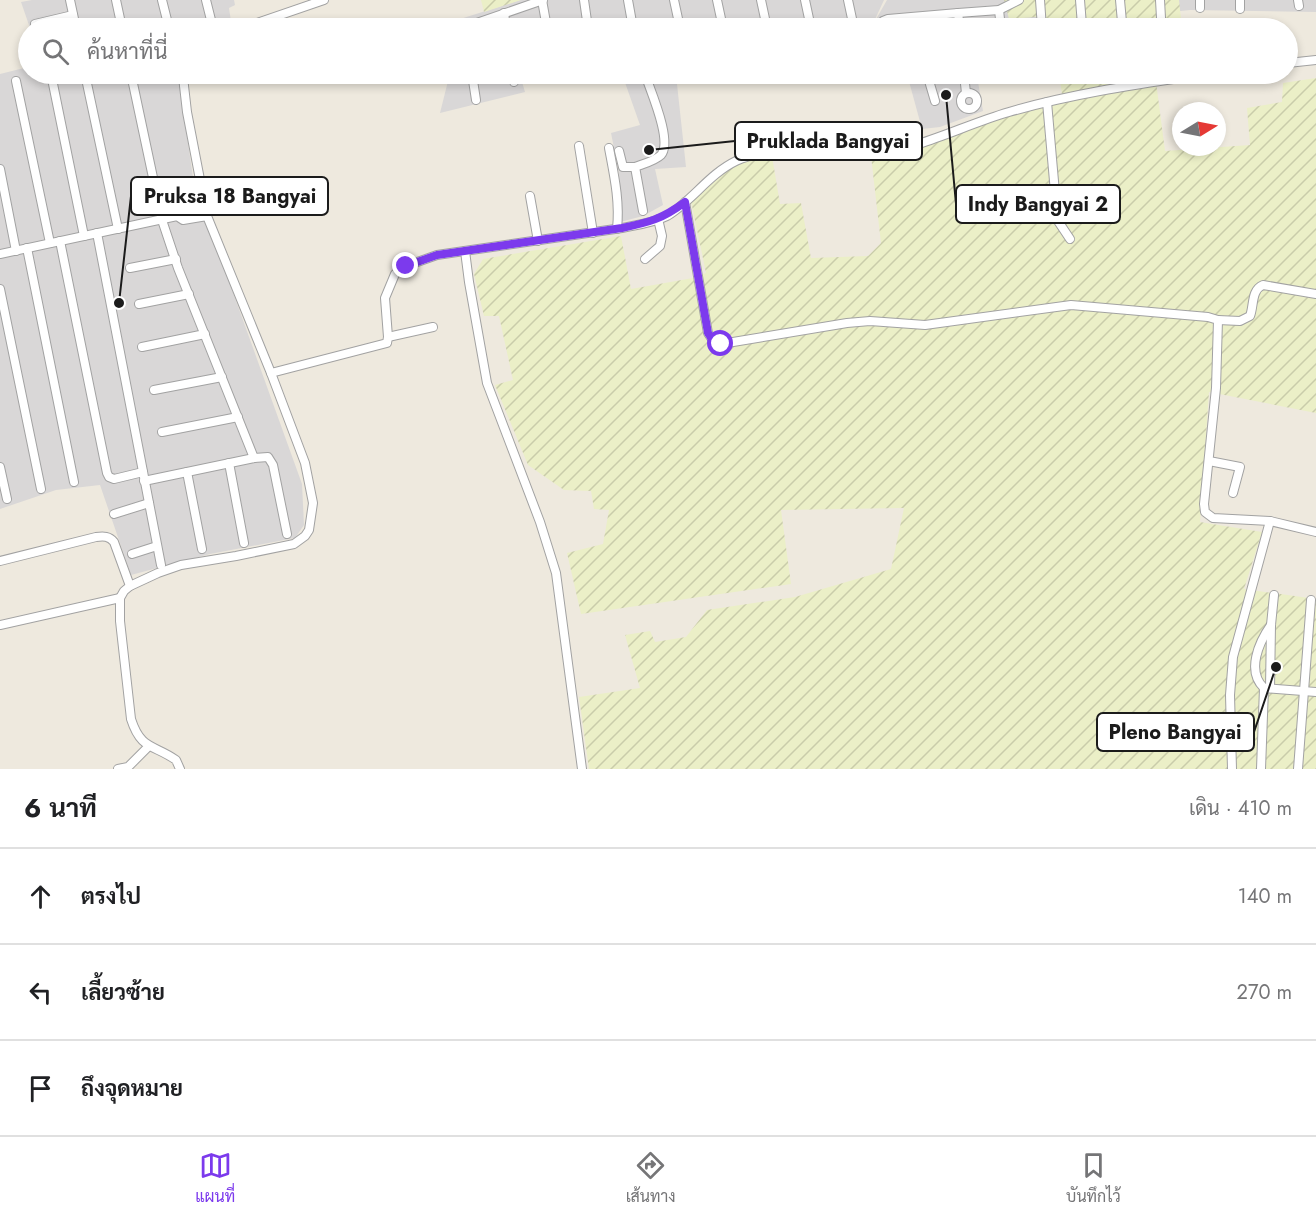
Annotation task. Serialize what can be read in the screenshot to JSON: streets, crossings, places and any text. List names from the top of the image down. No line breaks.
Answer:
{"places":["Indy Bangyai 2","Pruklada Bangyai","Pruksa 18 Bangyai","Pleno Bangyai"],"north":"right","page":{"search":"ค้นหาที่นี่","heading":["6 นาที","เดิน · 410 m"],"list":[["ตรงไป","140 m"],["เลี้ยวซ้าย","270 m"],"ถึงจุดหมาย"],"nav":["แผนที่","เส้นทาง","บันทึกไว้"]}}
